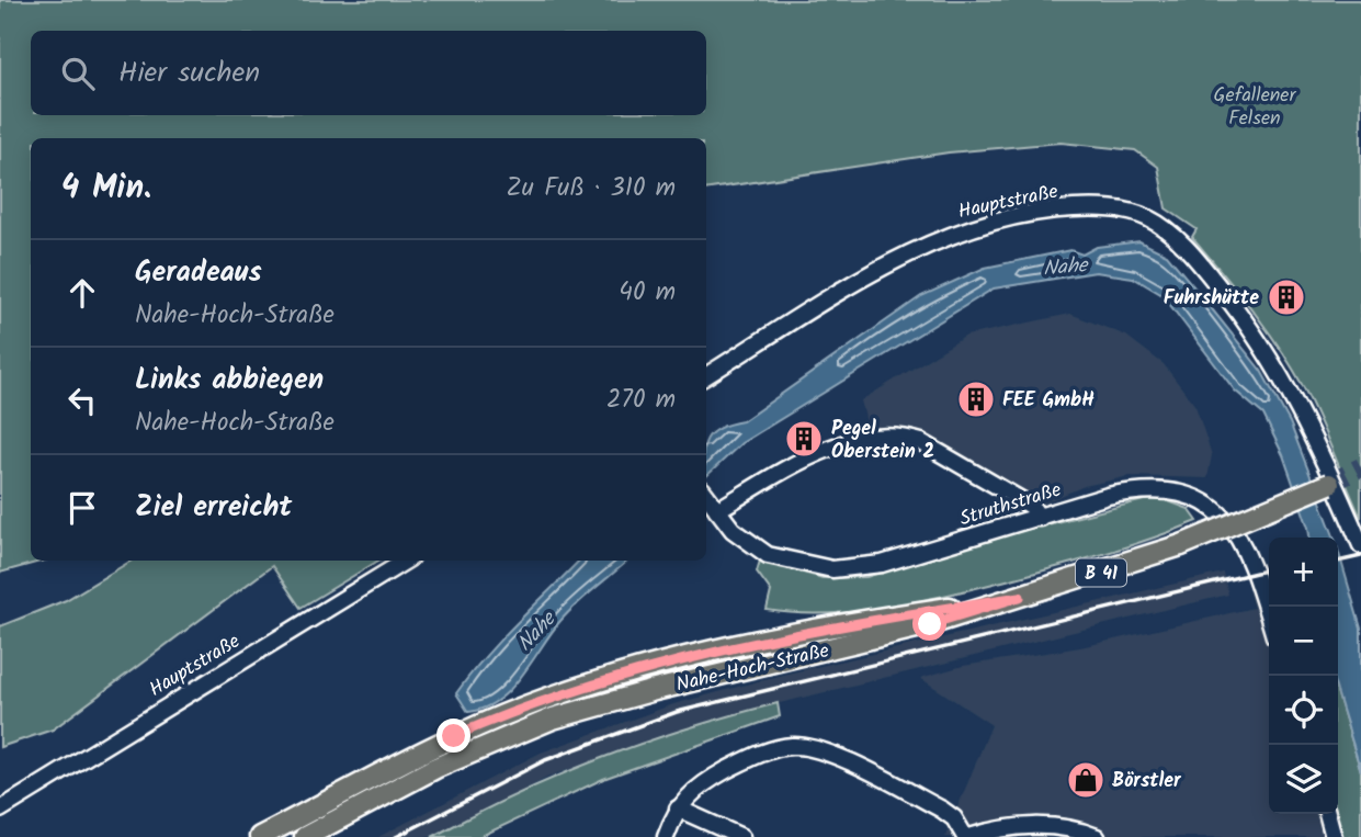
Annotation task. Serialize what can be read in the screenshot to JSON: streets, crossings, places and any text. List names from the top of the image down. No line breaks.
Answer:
{"streets":{"main road":["B 41","Nahe-Hoch-Straße"],"street":["Hauptstraße","Struthstraße"]},"crossings":[["B 41","Nahe-Hoch-Straße"]],"water":["Nahe"],"parks":["Gefallener Felsen"],"places":{"building":["Fuhrshütte","FEE GmbH","Pegel Oberstein 2"],"shop":["Börstler"]},"page":{"search":"Hier suchen","heading":["4 Min.","Zu Fuß · 310 m"],"list":[["Geradeaus","Nahe-Hoch-Straße","40 m"],["Links abbiegen","Nahe-Hoch-Straße","270 m"],"Ziel erreicht"],"map_buttons":["+","−"]}}
